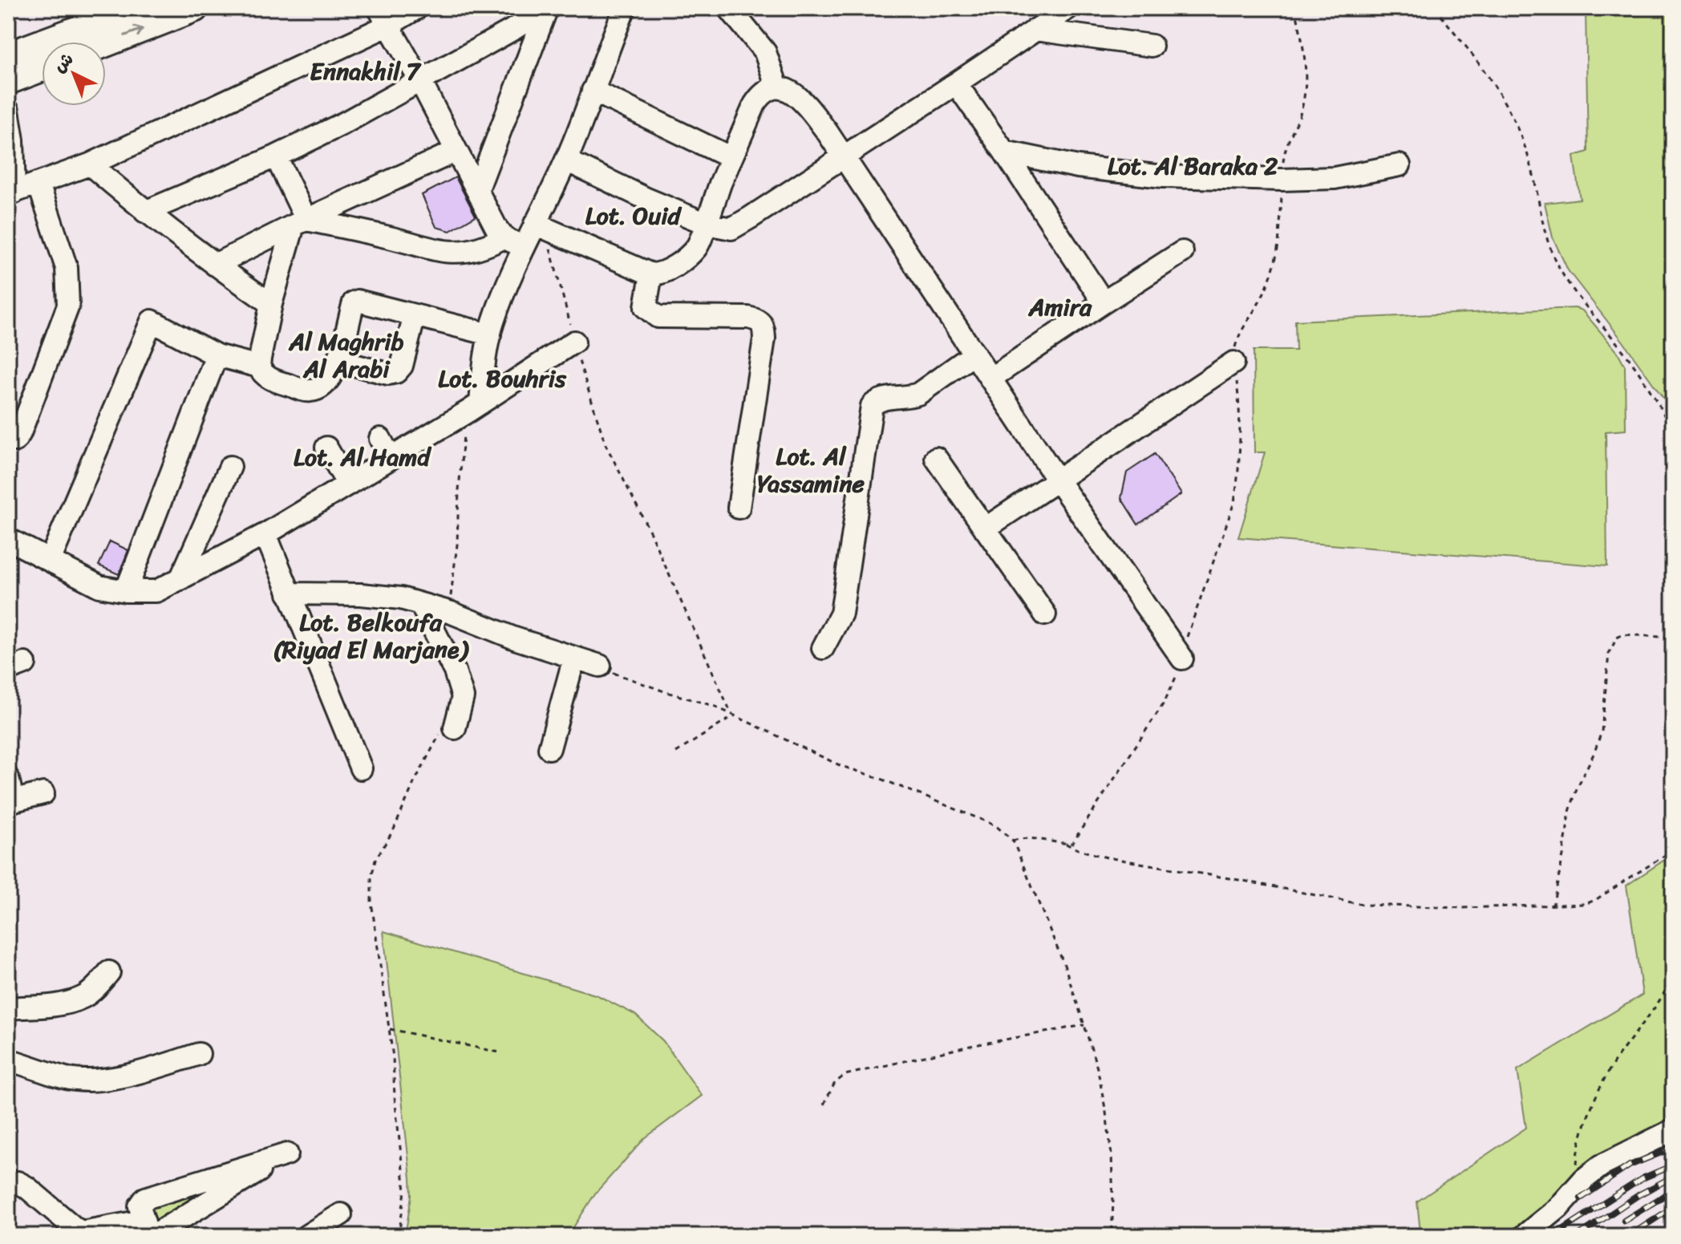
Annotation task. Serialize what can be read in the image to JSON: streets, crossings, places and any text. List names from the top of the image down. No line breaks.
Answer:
{"districts":["Ennakhil 7","Lot. Al Baraka 2","Lot. Ouid","Amira","Al Maghrib Al Arabi","Lot. Bouhris","Lot. Al Yassamine","Lot. Al Hamd","Lot. Belkoufa (Riyad El Marjane)"],"north":"top left"}
